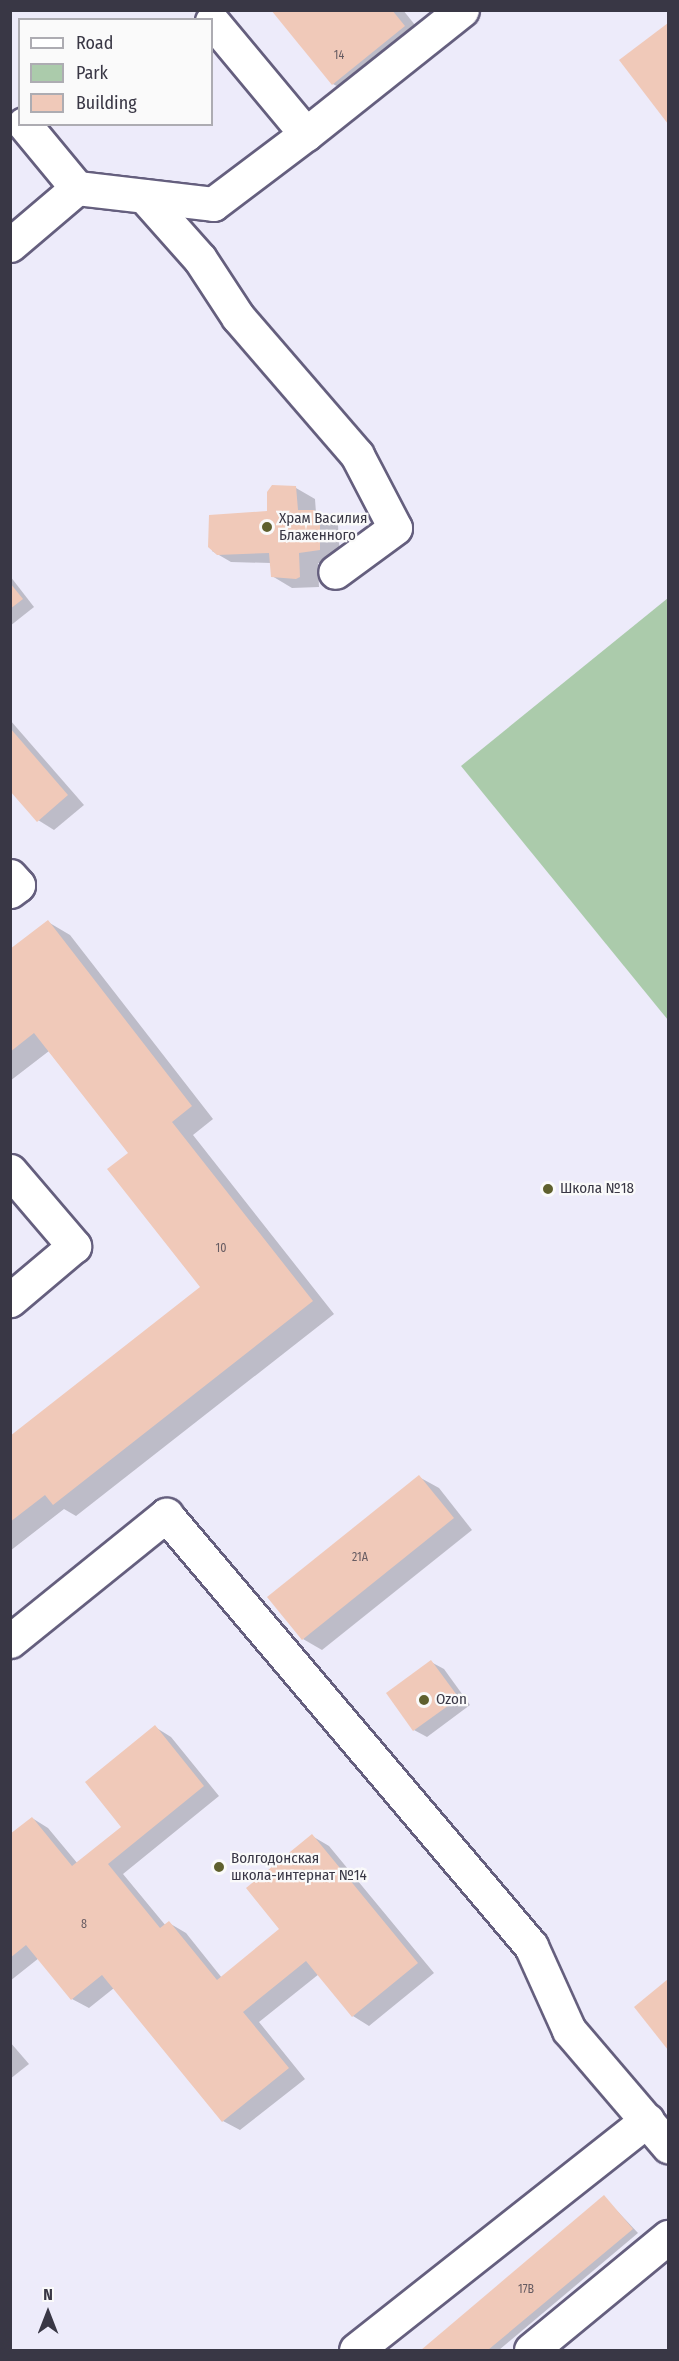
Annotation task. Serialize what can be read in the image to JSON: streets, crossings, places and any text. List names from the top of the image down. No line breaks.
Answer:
{"places":["Храм Василия Блаженного","Школа №18","Ozon","Волгодонская школа-интернат №14"],"house_numbers":["14","10","21А","8","17В"],"legend":["Road","Park","Building"],"north":"top"}
